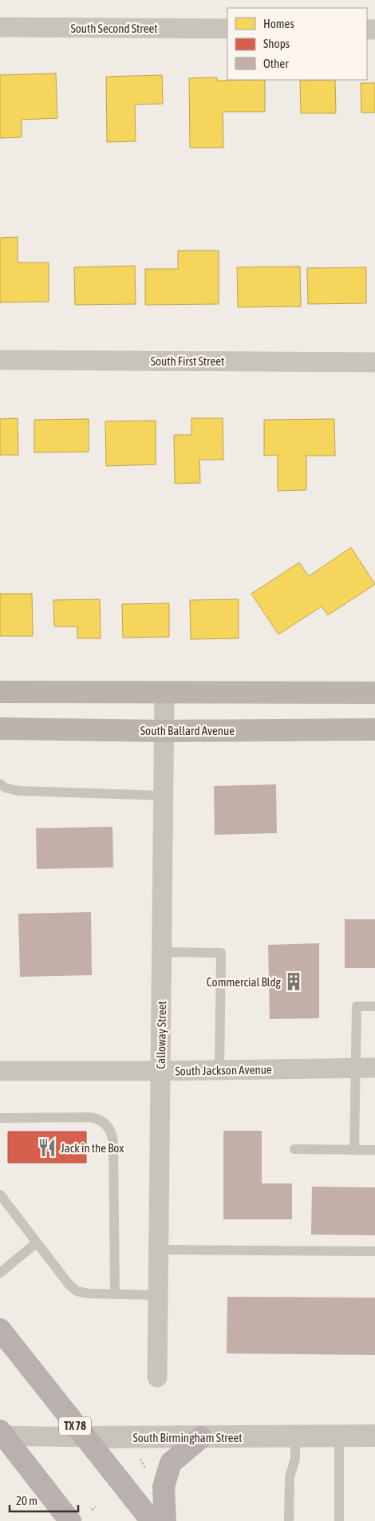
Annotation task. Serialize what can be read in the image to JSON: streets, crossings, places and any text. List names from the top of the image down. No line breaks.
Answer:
{"streets":{"main road":["South Ballard Avenue","TX 78"],"street":["South Second Street","South First Street","Calloway Street","South Jackson Avenue","South Birmingham Street"]},"crossings":[["South Ballard Avenue","Calloway Street"],["Calloway Street","South Jackson Avenue"],["TX 78","South Birmingham Street"]],"places":{"building":["Commercial Bldg"],"restaurant":["Jack in the Box"]},"legend":["Homes","Shops","Other"],"scale_bar":"20 m"}
